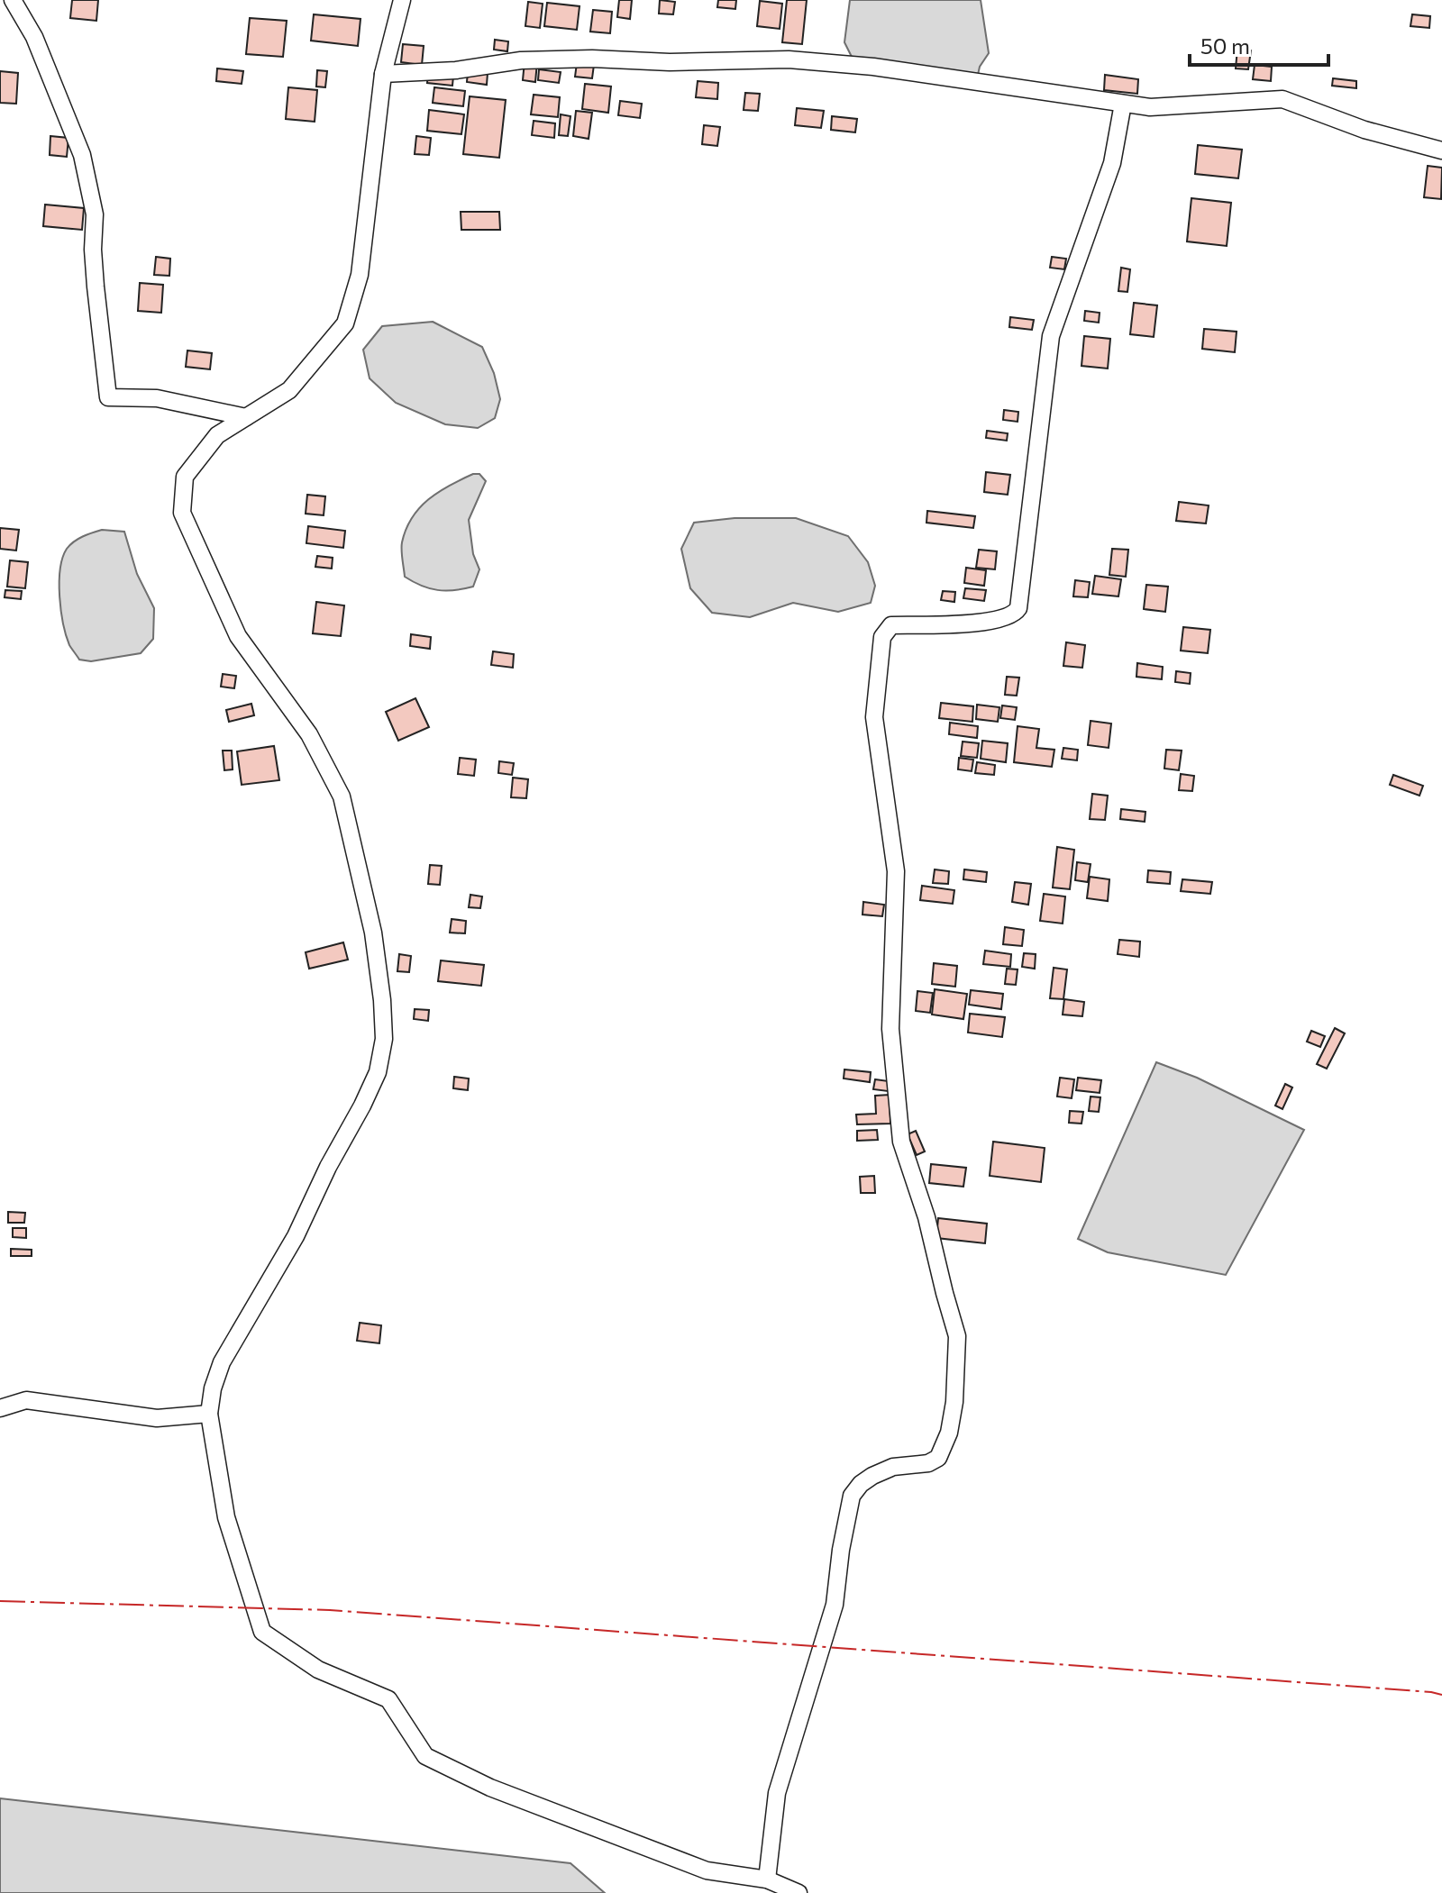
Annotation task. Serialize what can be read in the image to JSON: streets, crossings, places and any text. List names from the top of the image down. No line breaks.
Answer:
{"scale_bar":"50 m"}
